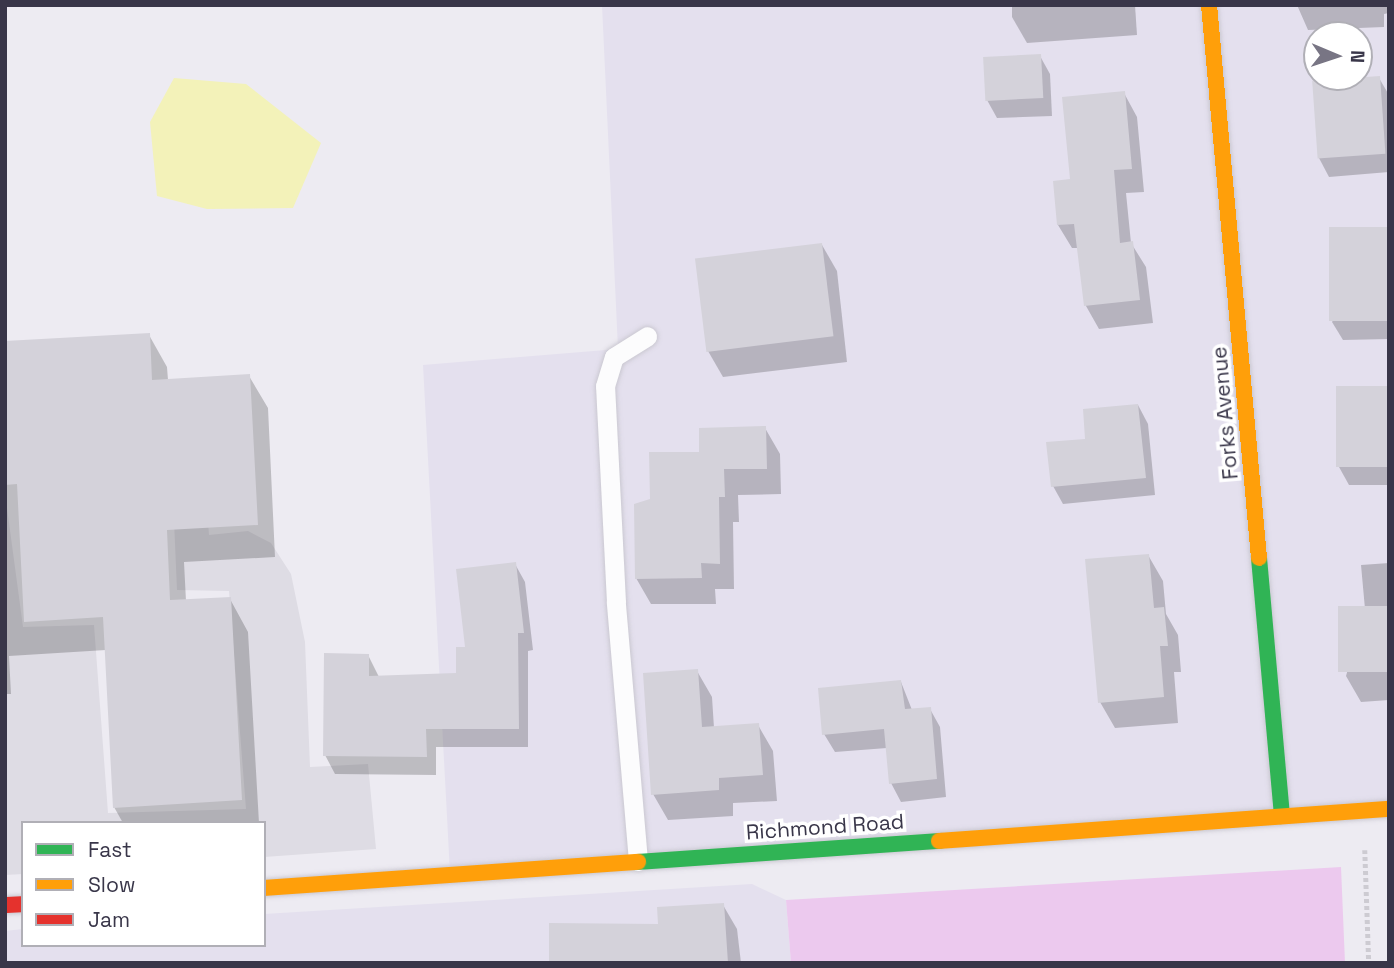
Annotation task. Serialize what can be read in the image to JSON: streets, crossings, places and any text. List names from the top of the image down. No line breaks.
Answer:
{"streets":{"street":["Forks Avenue","Richmond Road"]},"crossings":[["Forks Avenue","Richmond Road"]],"legend":["Fast","Slow","Jam"],"north":"right"}
